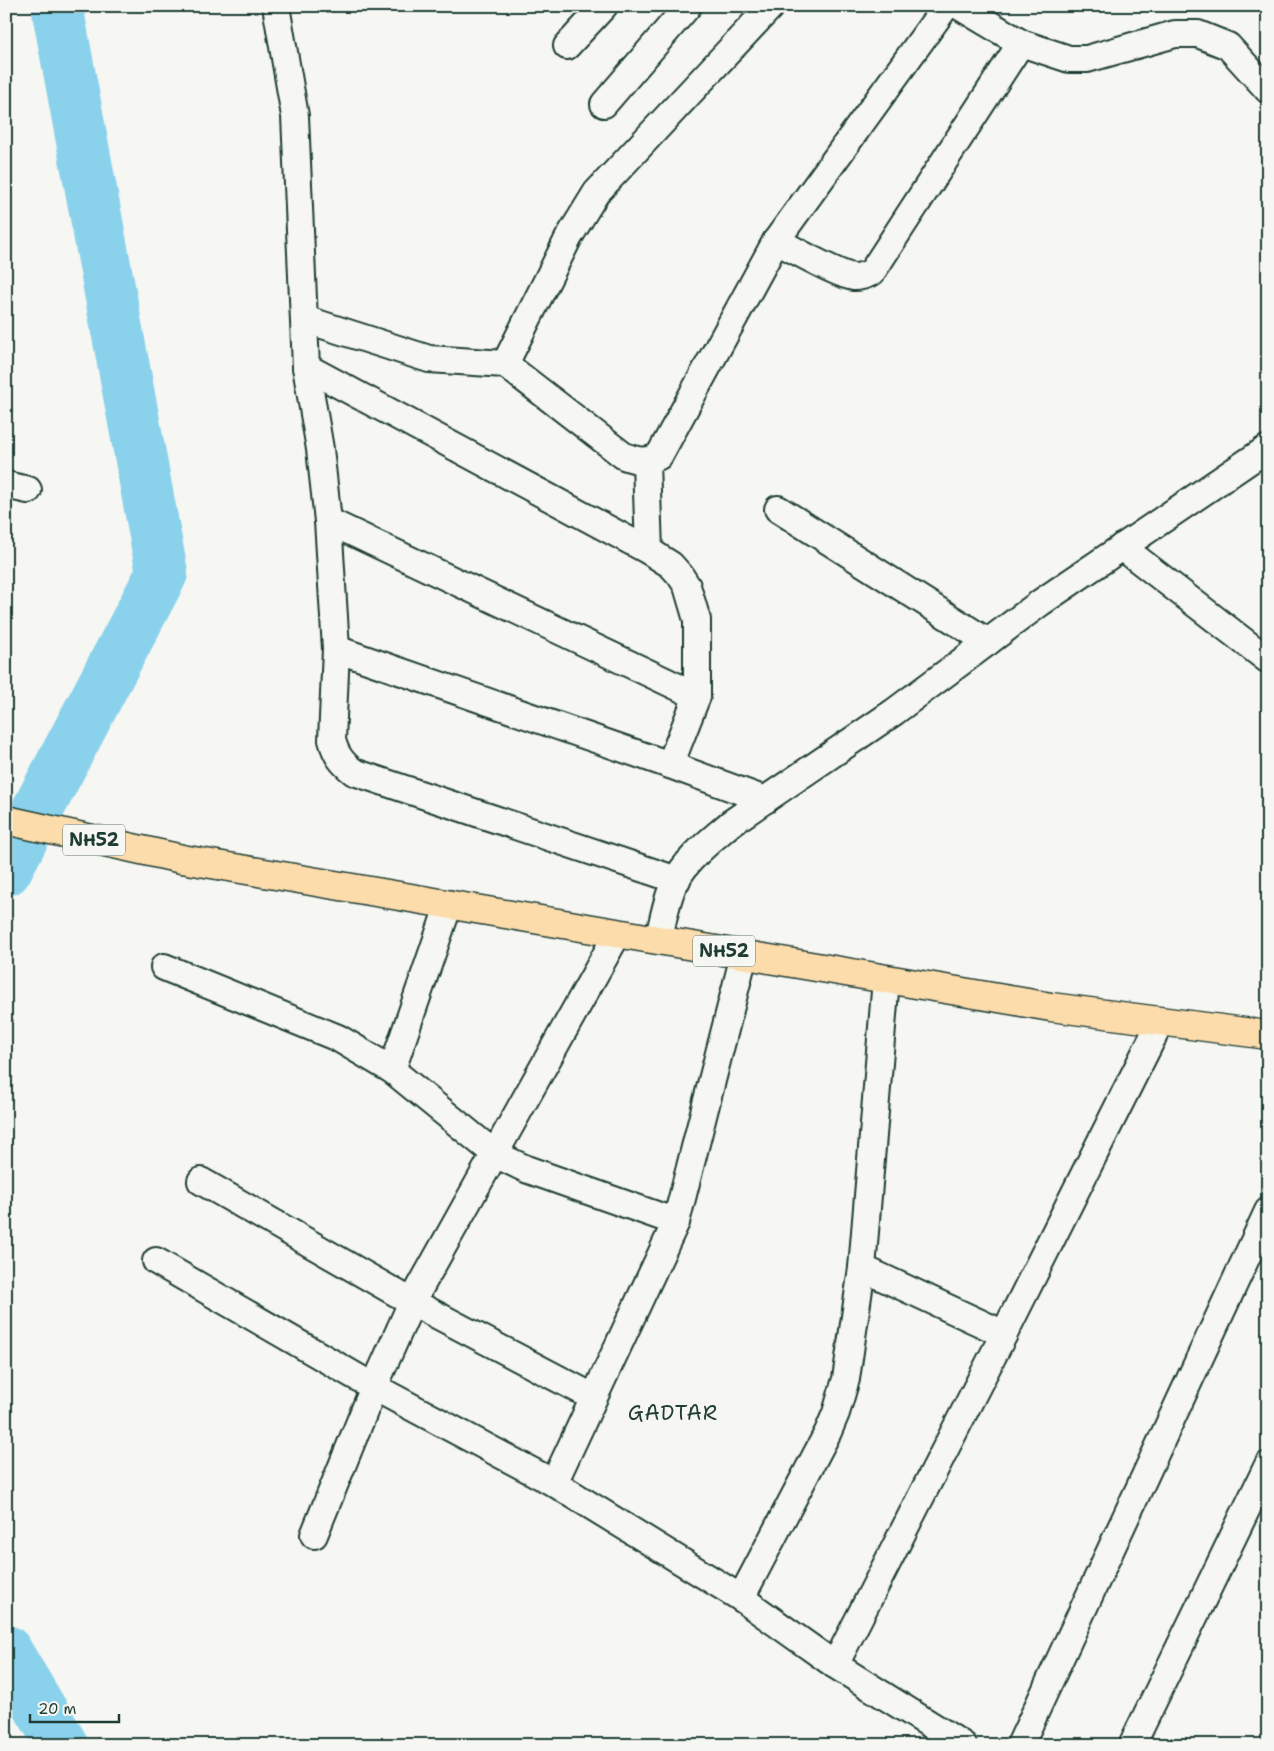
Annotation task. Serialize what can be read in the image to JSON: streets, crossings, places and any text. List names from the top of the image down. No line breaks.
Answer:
{"streets":{"highway":["NH52"]},"districts":["GADTAR"],"scale_bar":"20 m"}
